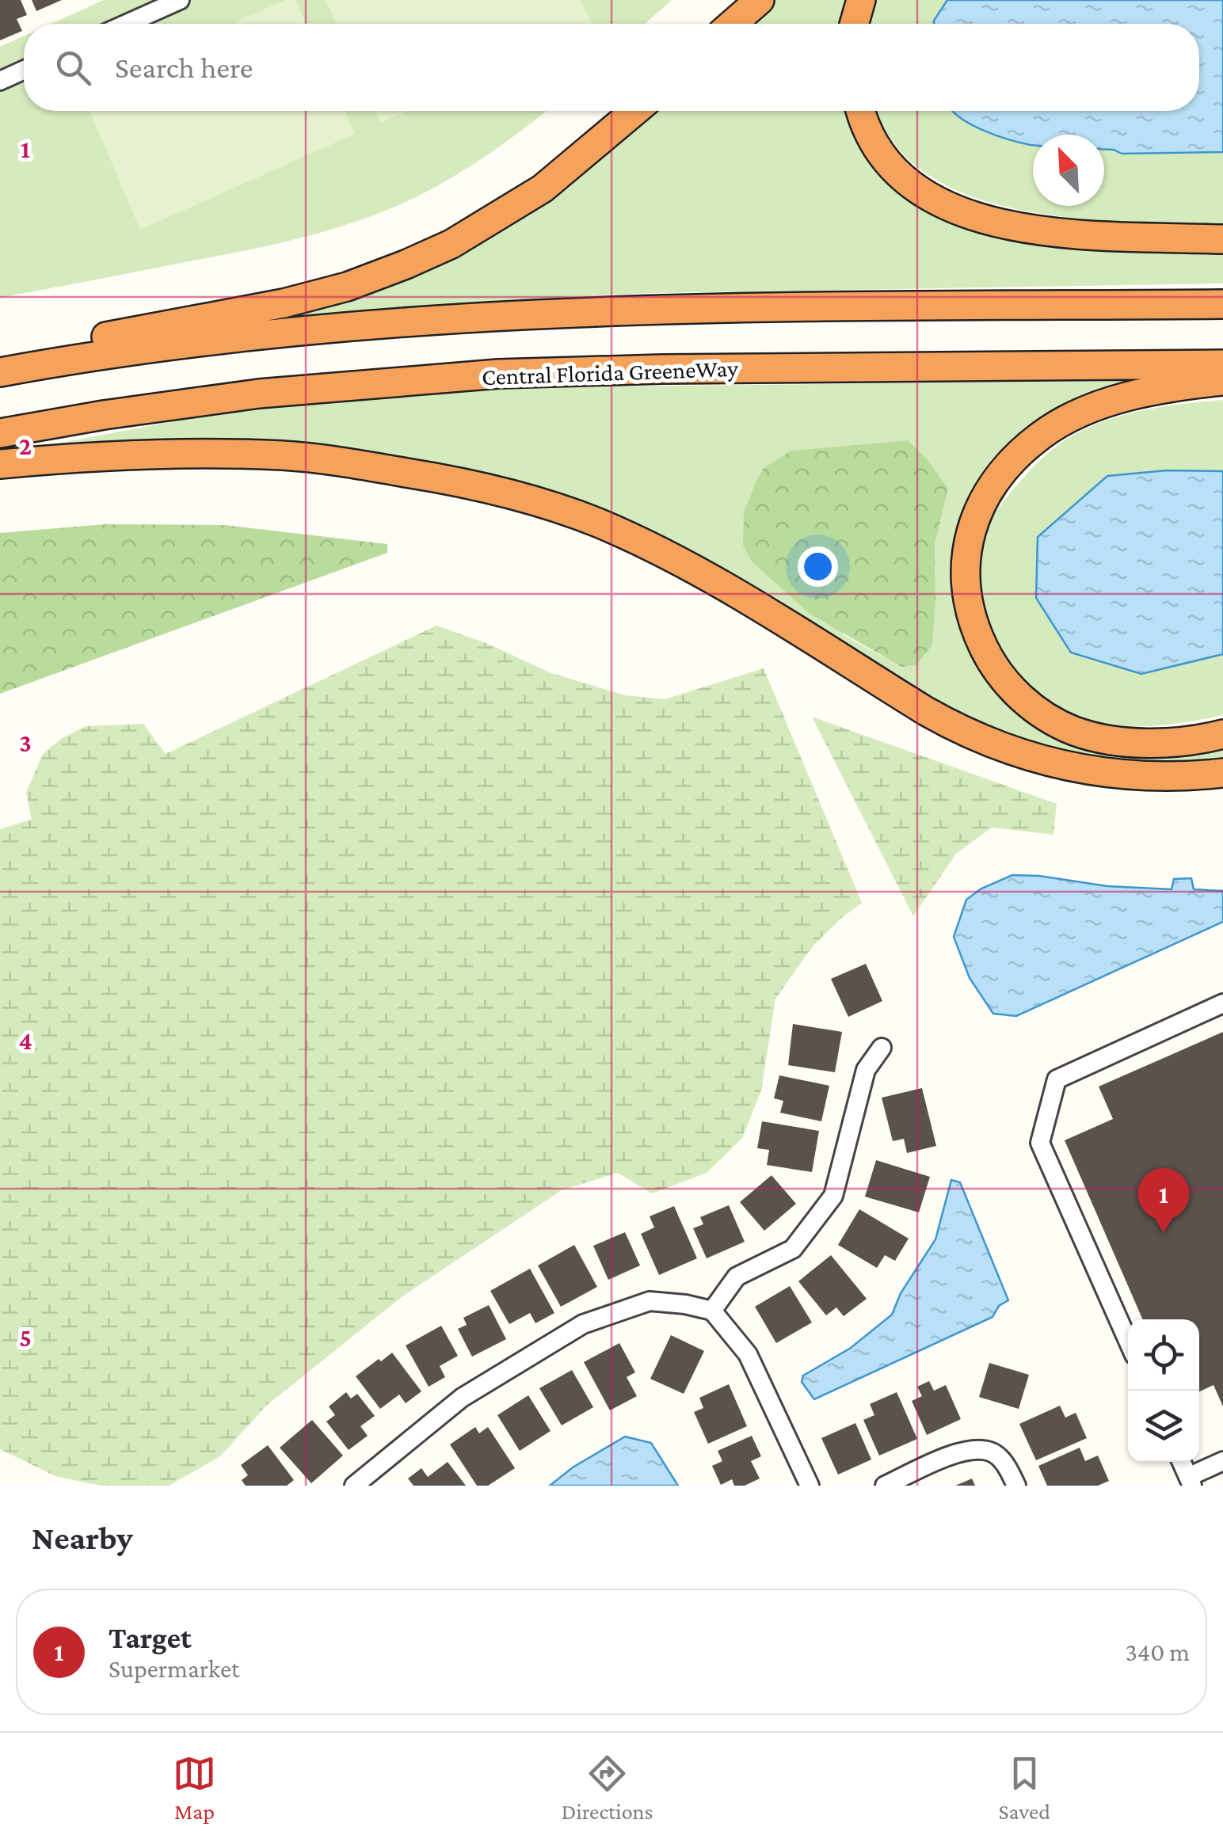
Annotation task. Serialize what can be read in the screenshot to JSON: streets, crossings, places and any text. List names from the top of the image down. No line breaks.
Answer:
{"streets":{"highway":["Central Florida GreeneWay"]},"north":"top left","page":{"search":"Search here","pins":"1","heading":"Nearby","list":[{"mark":"1","name":"Target","note":"Supermarket","value":"340 m"}],"nav":["Map","Directions","Saved"]},"grid":{"rows":["1","2","3","4","5"]}}
